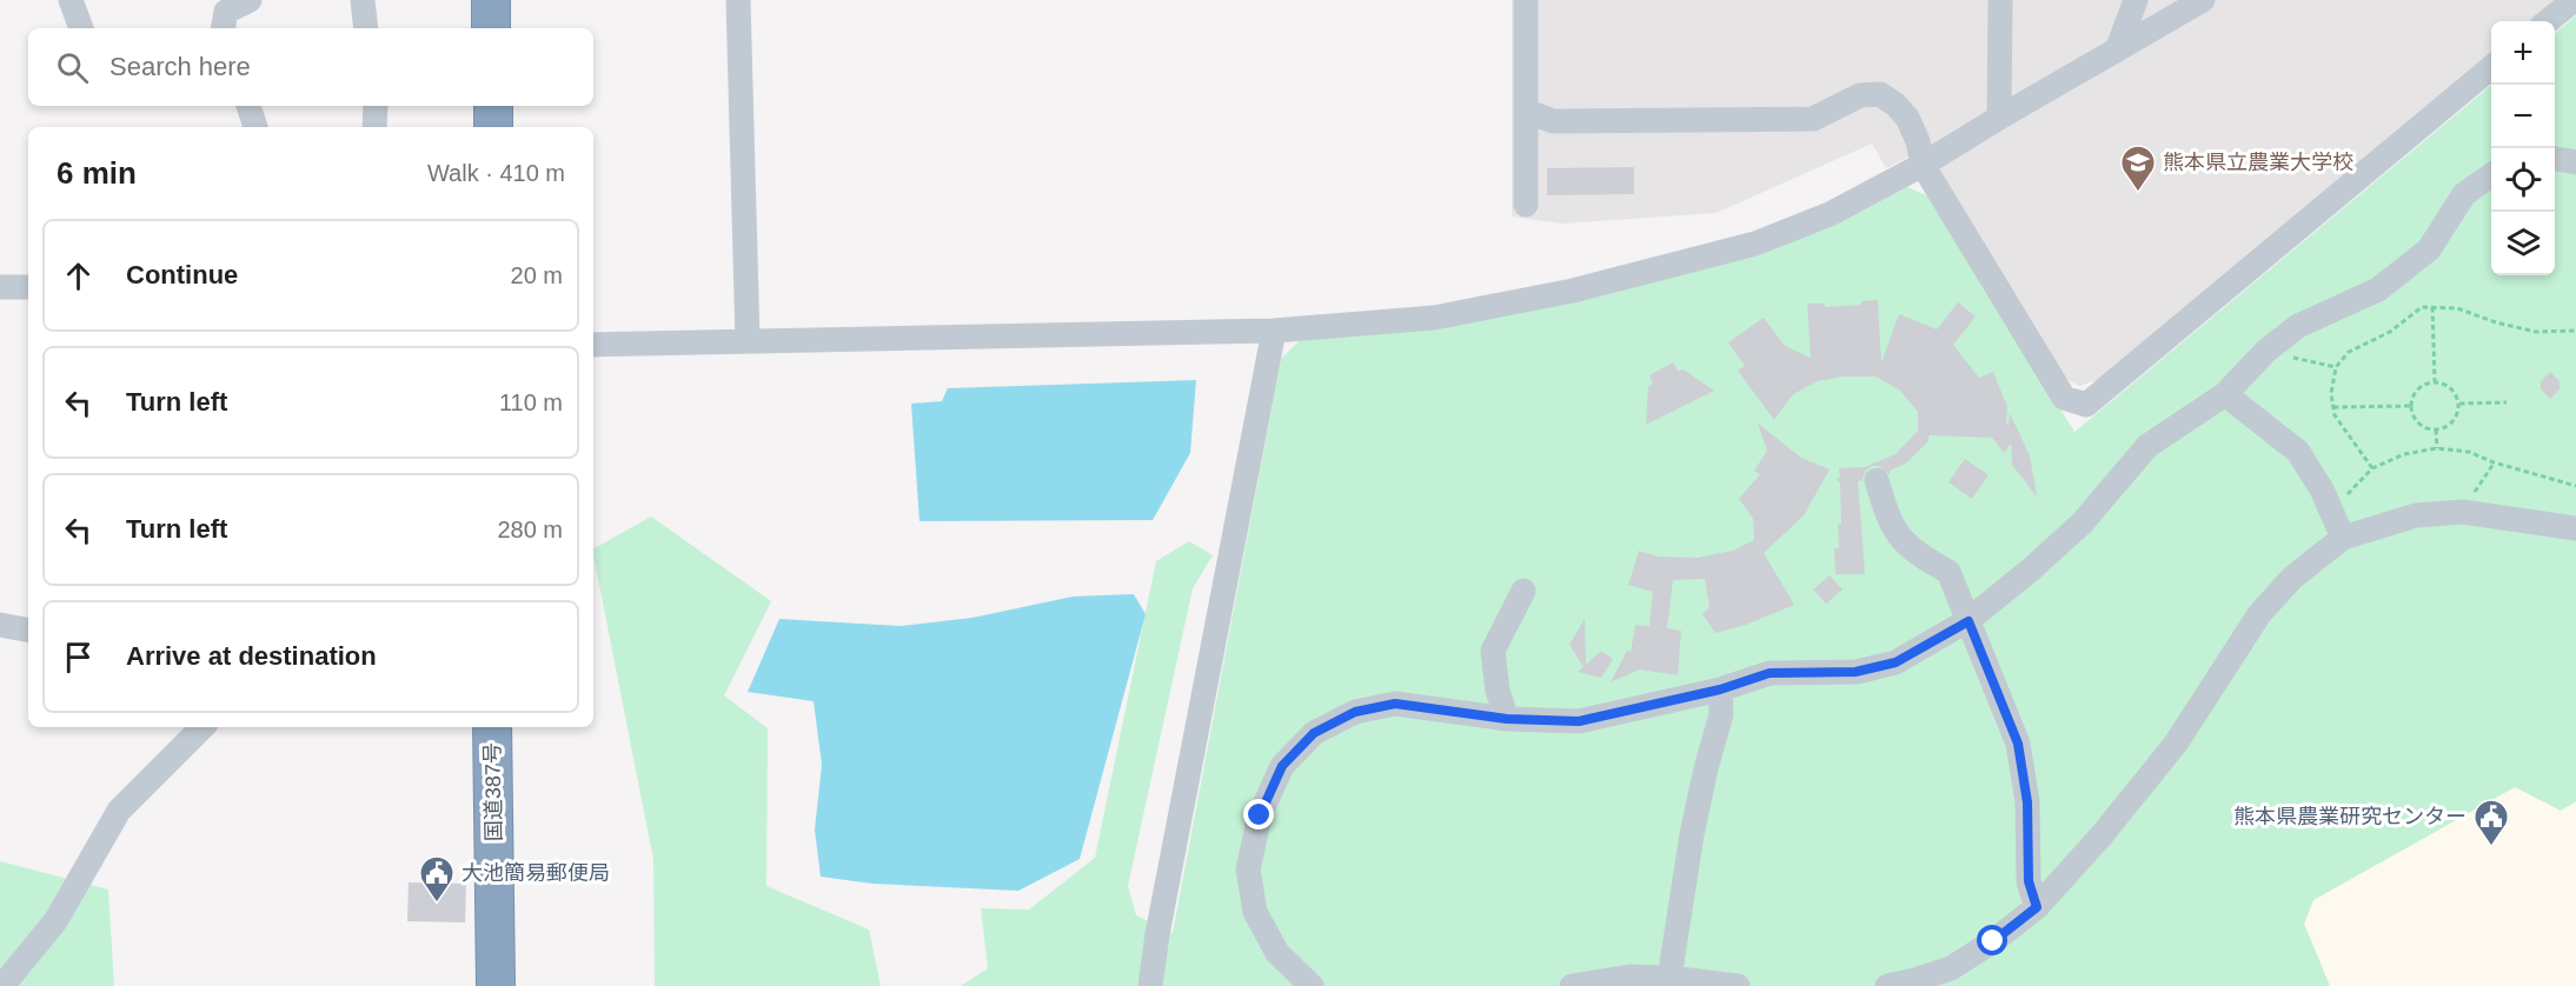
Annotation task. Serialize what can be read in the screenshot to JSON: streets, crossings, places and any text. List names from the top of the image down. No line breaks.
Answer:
{"streets":{"highway":["国道387号"]},"places":{"school or university":["熊本県立農業大学校"],"public building":["熊本県農業研究センター","大池簡易郵便局"]},"page":{"map_buttons":["+","−"],"search":"Search here","heading":["6 min","Walk · 410 m"],"list":[["Continue","20 m"],["Turn left","110 m"],["Turn left","280 m"],"Arrive at destination"]}}
